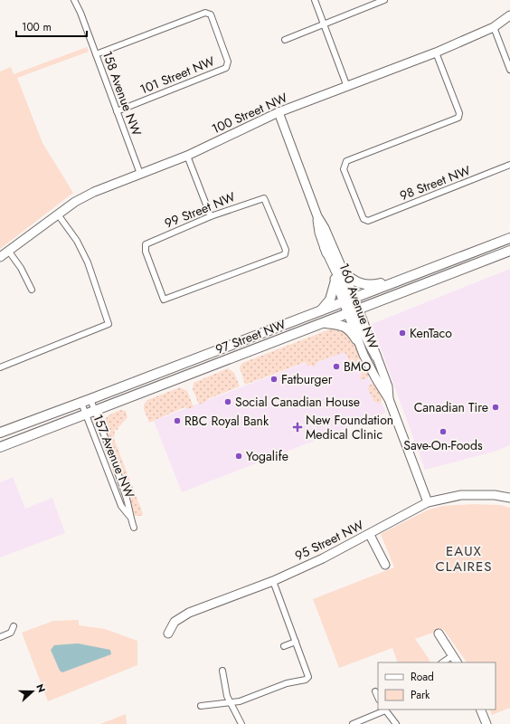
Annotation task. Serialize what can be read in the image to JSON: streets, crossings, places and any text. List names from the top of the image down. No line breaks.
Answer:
{"streets":{"main road":["97 Street NW"],"street":["101 Street NW","158 Avenue NW","100 Street NW","98 Street NW","99 Street NW","160 Avenue NW","157 Avenue NW","95 Street NW"]},"crossings":[["101 Street NW","158 Avenue NW"],["158 Avenue NW","100 Street NW"],["100 Street NW","98 Street NW"],["100 Street NW","160 Avenue NW"],["160 Avenue NW","97 Street NW"],["160 Avenue NW","95 Street NW"],["97 Street NW","157 Avenue NW"]],"districts":["EAUX CLAIRES"],"places":{"other":["KenTaco","BMO","Fatburger","Social Canadian House","Canadian Tire","RBC Royal Bank","Save-On-Foods","Yogalife"],"health":["New Foundation Medical Clinic"]},"legend":["Road","Park"],"scale_bar":"100 m","north":"right"}
